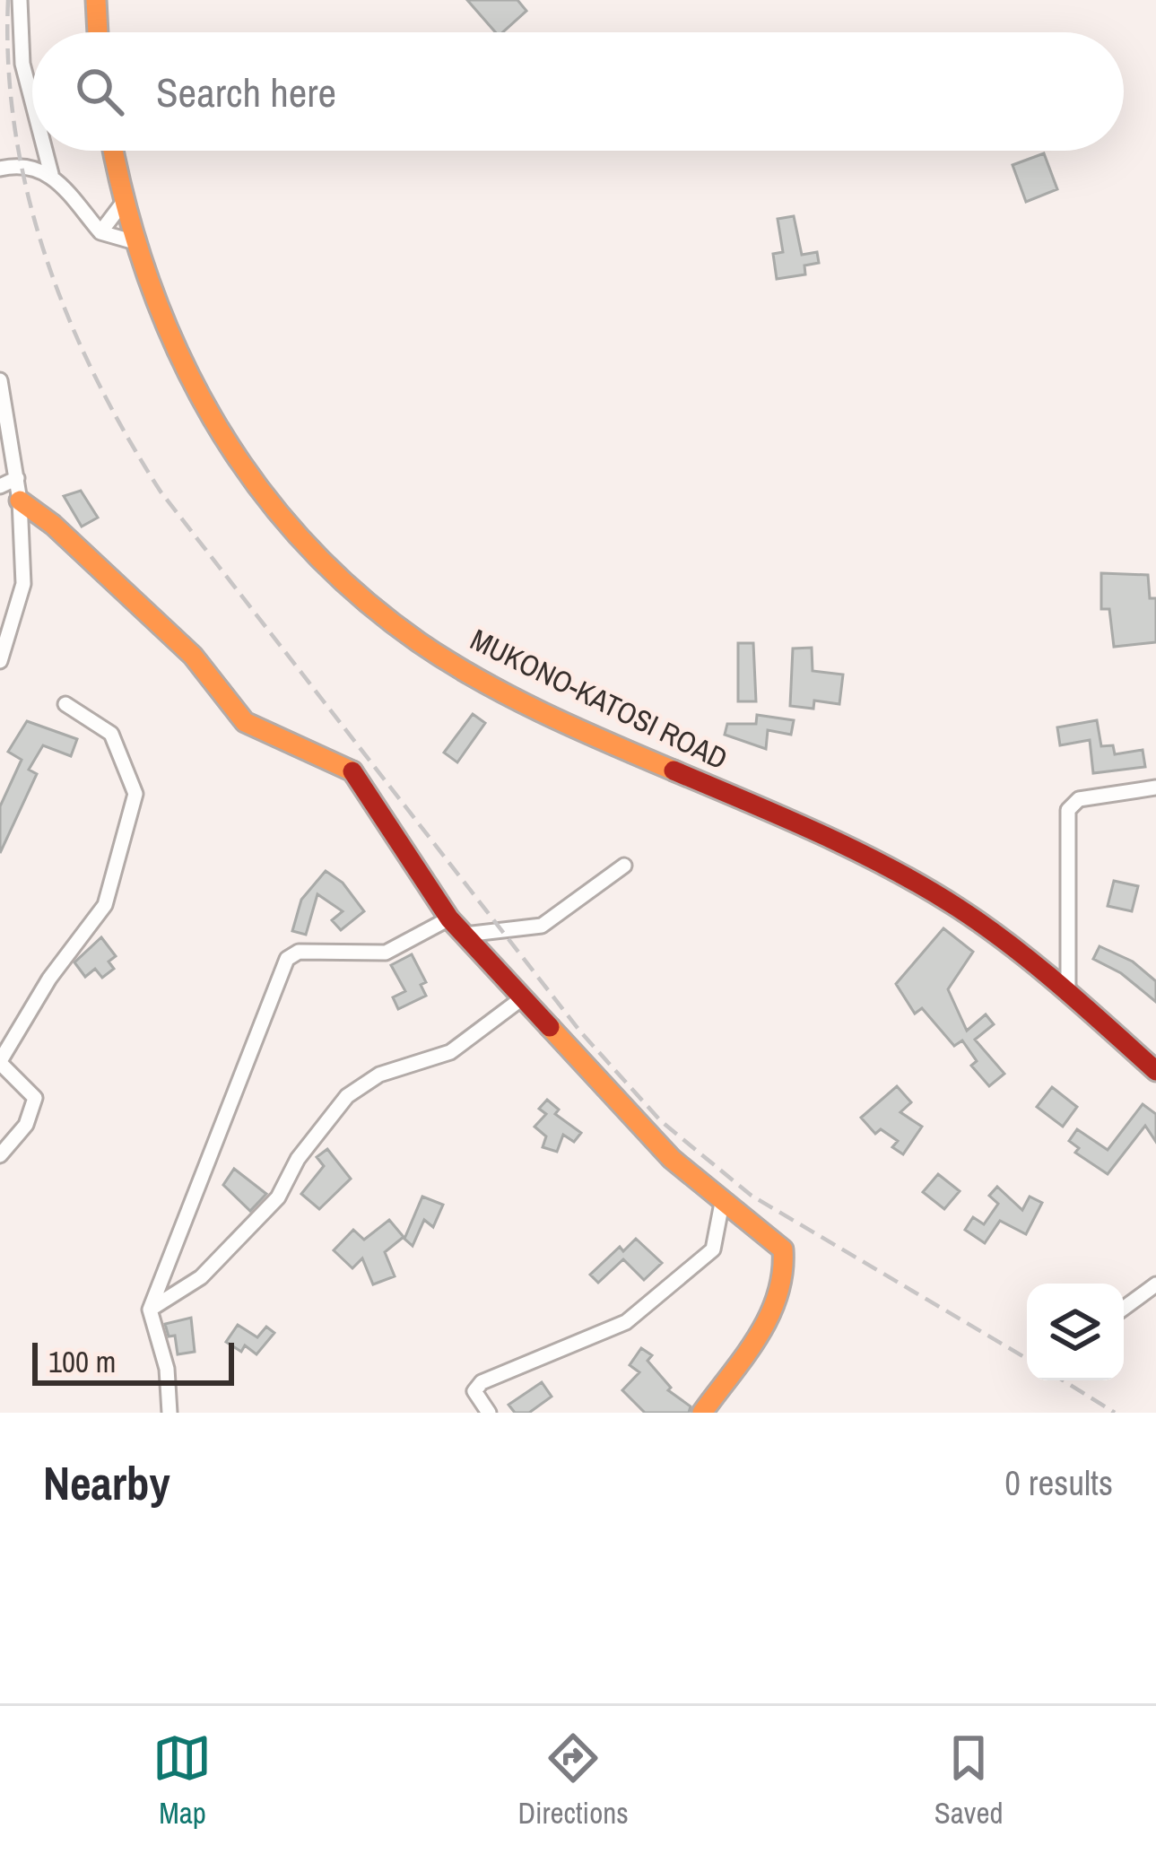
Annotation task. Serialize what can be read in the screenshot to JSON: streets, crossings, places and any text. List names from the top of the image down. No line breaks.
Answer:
{"streets":{"main road":["MUKONO-KATOSI ROAD"]},"scale_bar":"100 m","page":{"search":"Search here","scale":"100 m","heading":["Nearby","0 results"],"nav":["Map","Directions","Saved"]}}
